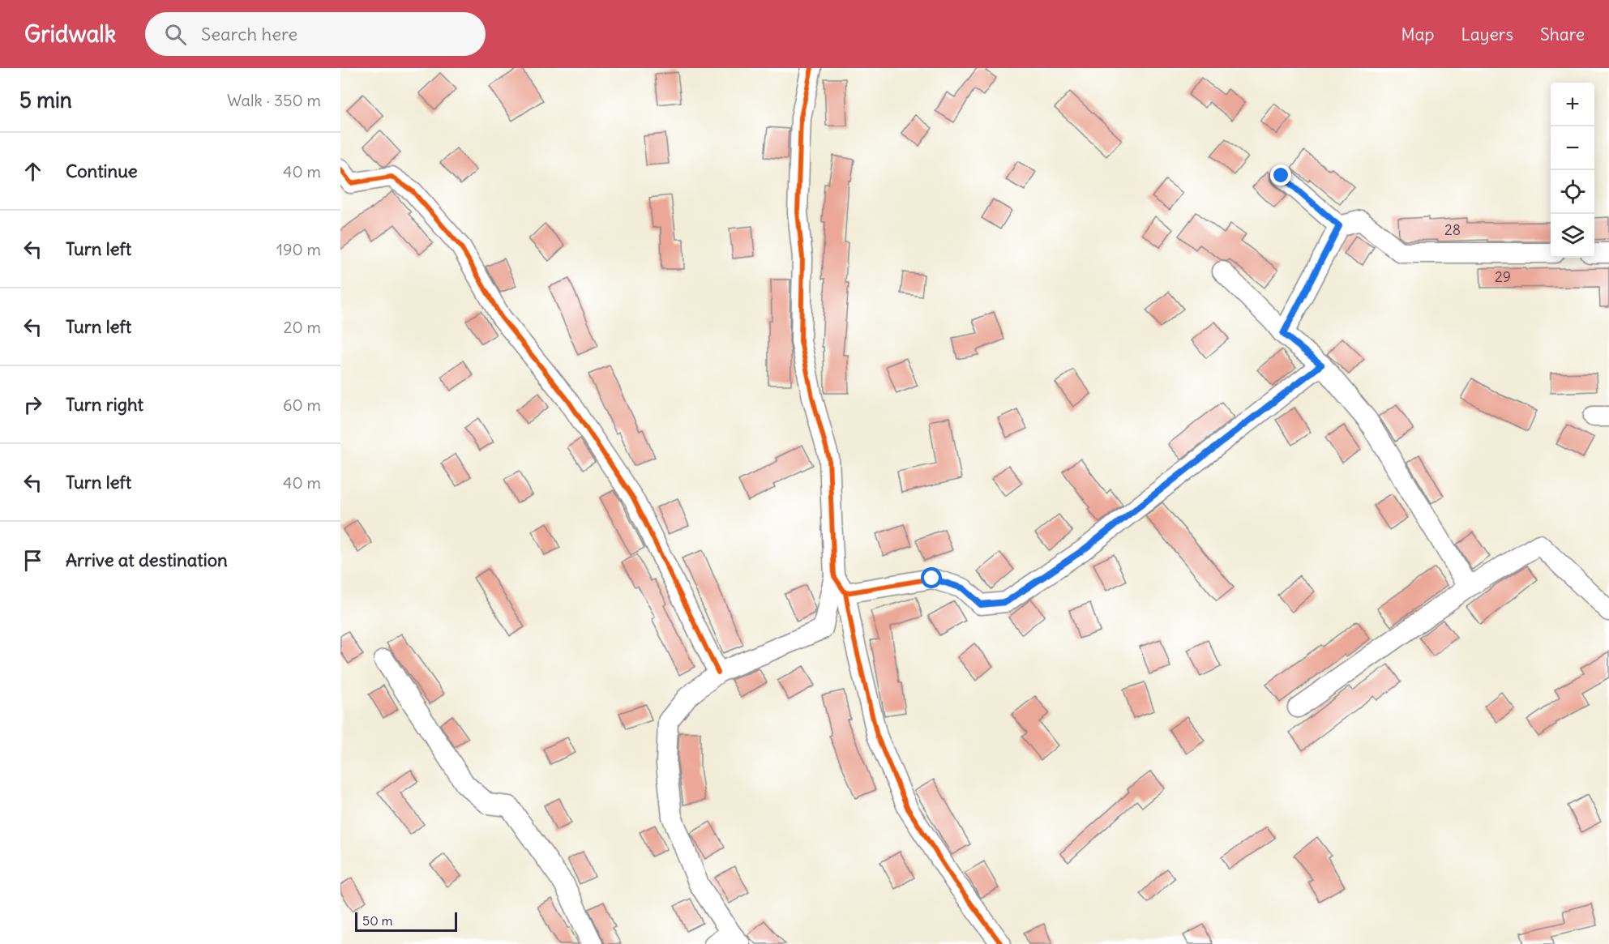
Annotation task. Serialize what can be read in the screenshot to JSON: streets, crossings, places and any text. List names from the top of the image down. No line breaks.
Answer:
{"house_numbers":["28","29"],"scale_bar":"50 m","page":{"header":"Gridwalk","search":"Search here","nav":["Map","Layers","Share"],"heading":["5 min","Walk · 350 m"],"map_buttons":["+","−"],"list":[["Continue","40 m"],["Turn left","190 m"],["Turn left","20 m"],["Turn right","60 m"],["Turn left","40 m"],"Arrive at destination"],"scale":"50 m"}}
